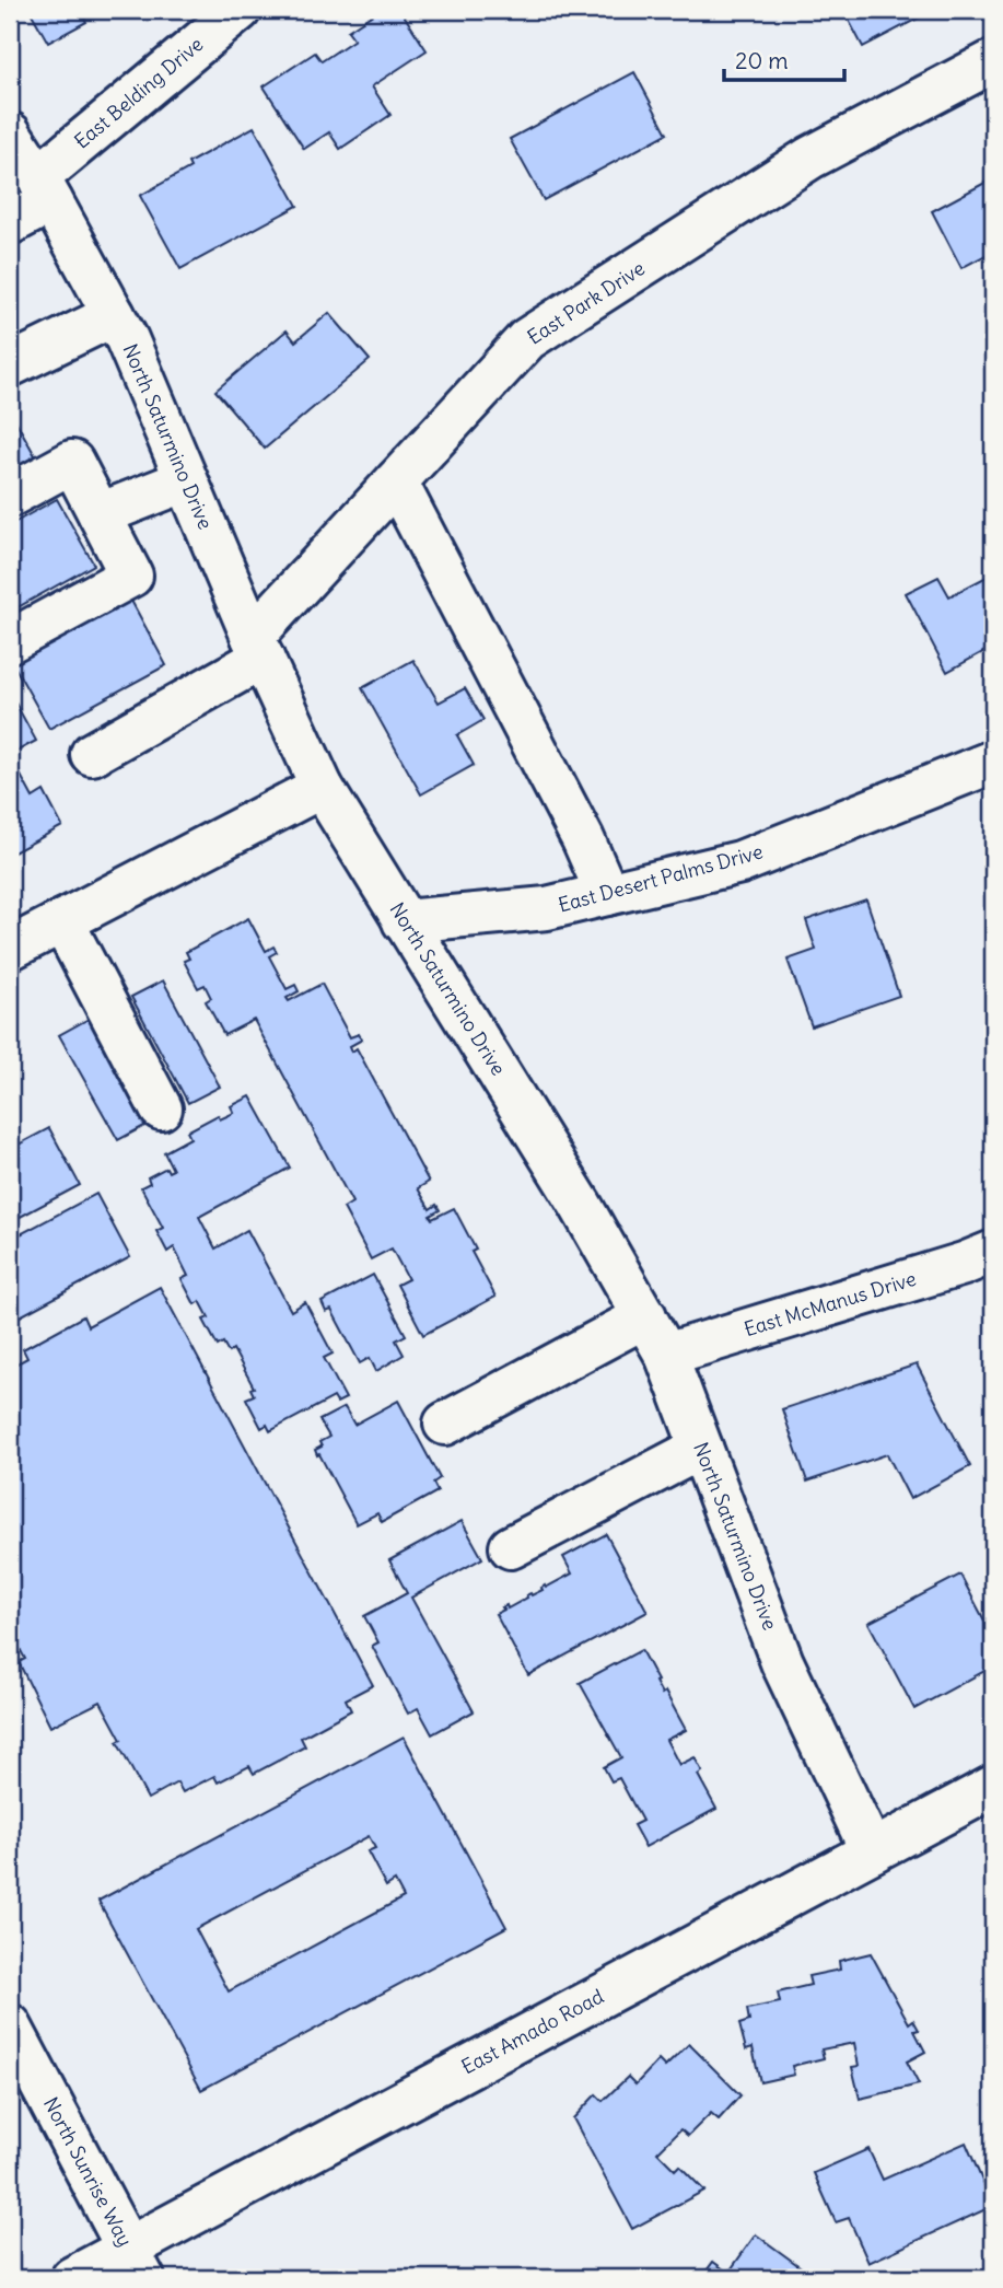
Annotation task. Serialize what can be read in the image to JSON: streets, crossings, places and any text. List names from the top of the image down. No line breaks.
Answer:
{"streets":{"street":["East Belding Drive","East Park Drive","North Saturmino Drive","East Desert Palms Drive","East McManus Drive","East Amado Road","North Sunrise Way"]},"crossings":[["East Belding Drive","North Saturmino Drive"],["East Park Drive","North Saturmino Drive"],["North Saturmino Drive","East Desert Palms Drive"],["North Saturmino Drive","East McManus Drive"],["North Saturmino Drive","East Amado Road"],["East Amado Road","North Sunrise Way"]],"scale_bar":"20 m"}
